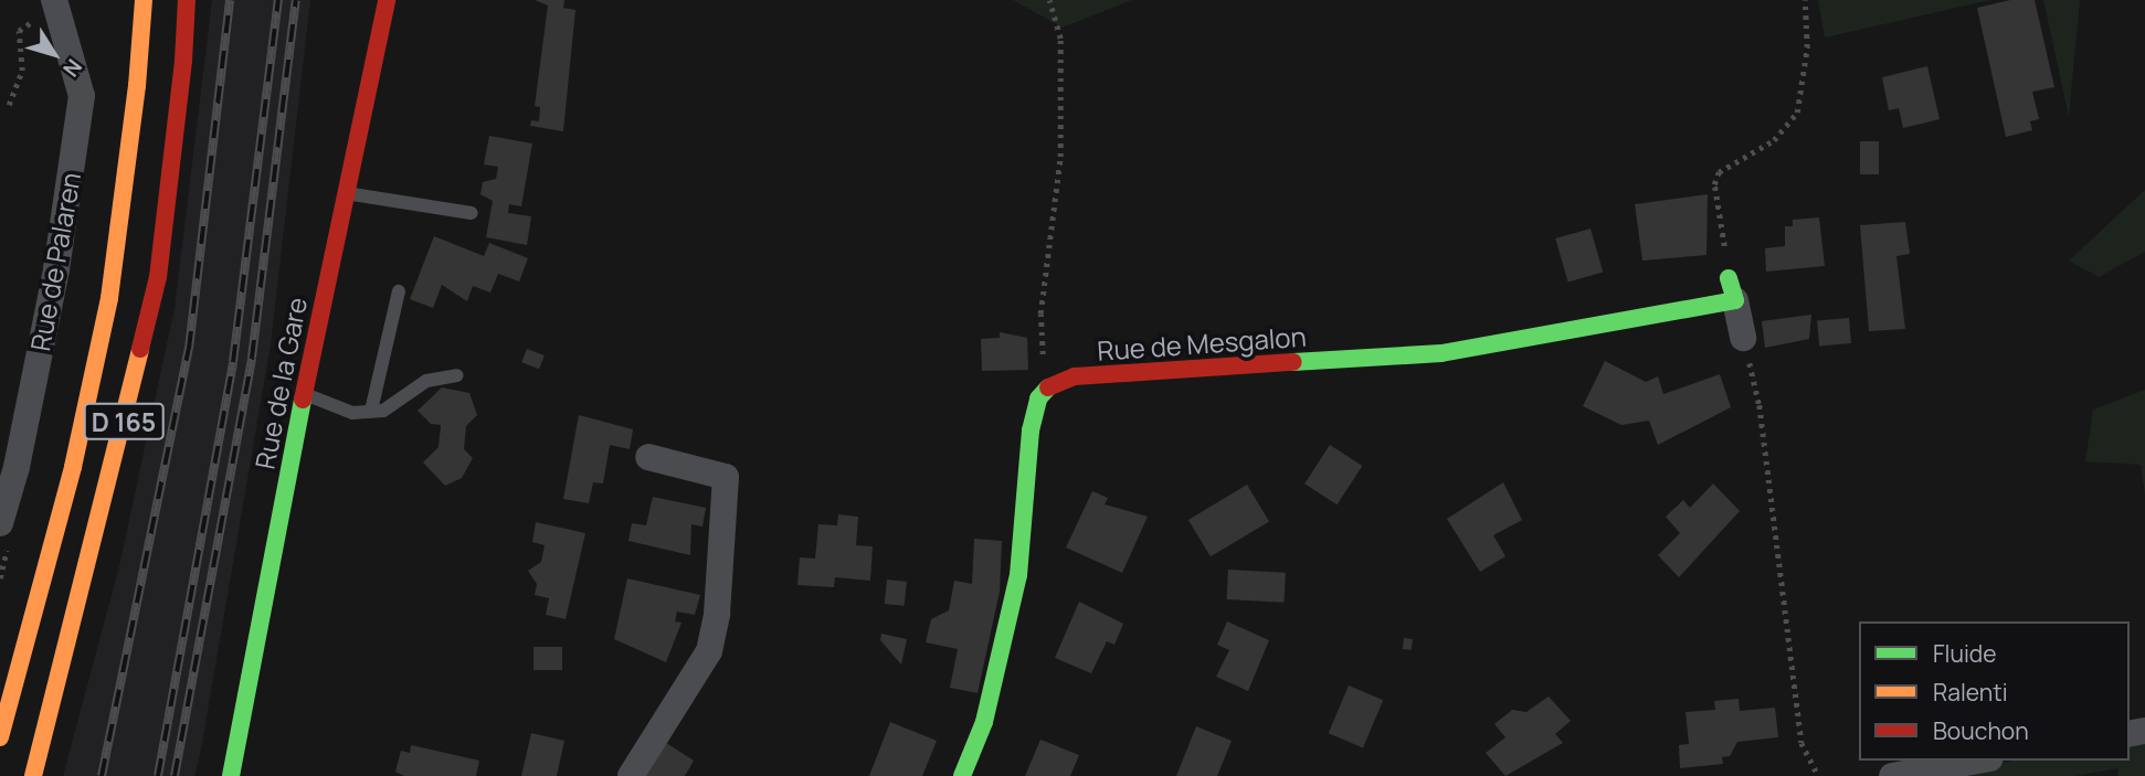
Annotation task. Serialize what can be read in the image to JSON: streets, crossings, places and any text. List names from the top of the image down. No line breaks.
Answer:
{"streets":{"main road":["Rue de Mesgalon","Rue de la Gare","D 165"],"street":["Rue de Palaren"]},"legend":["Fluide","Ralenti","Bouchon"],"north":"bottom right"}
